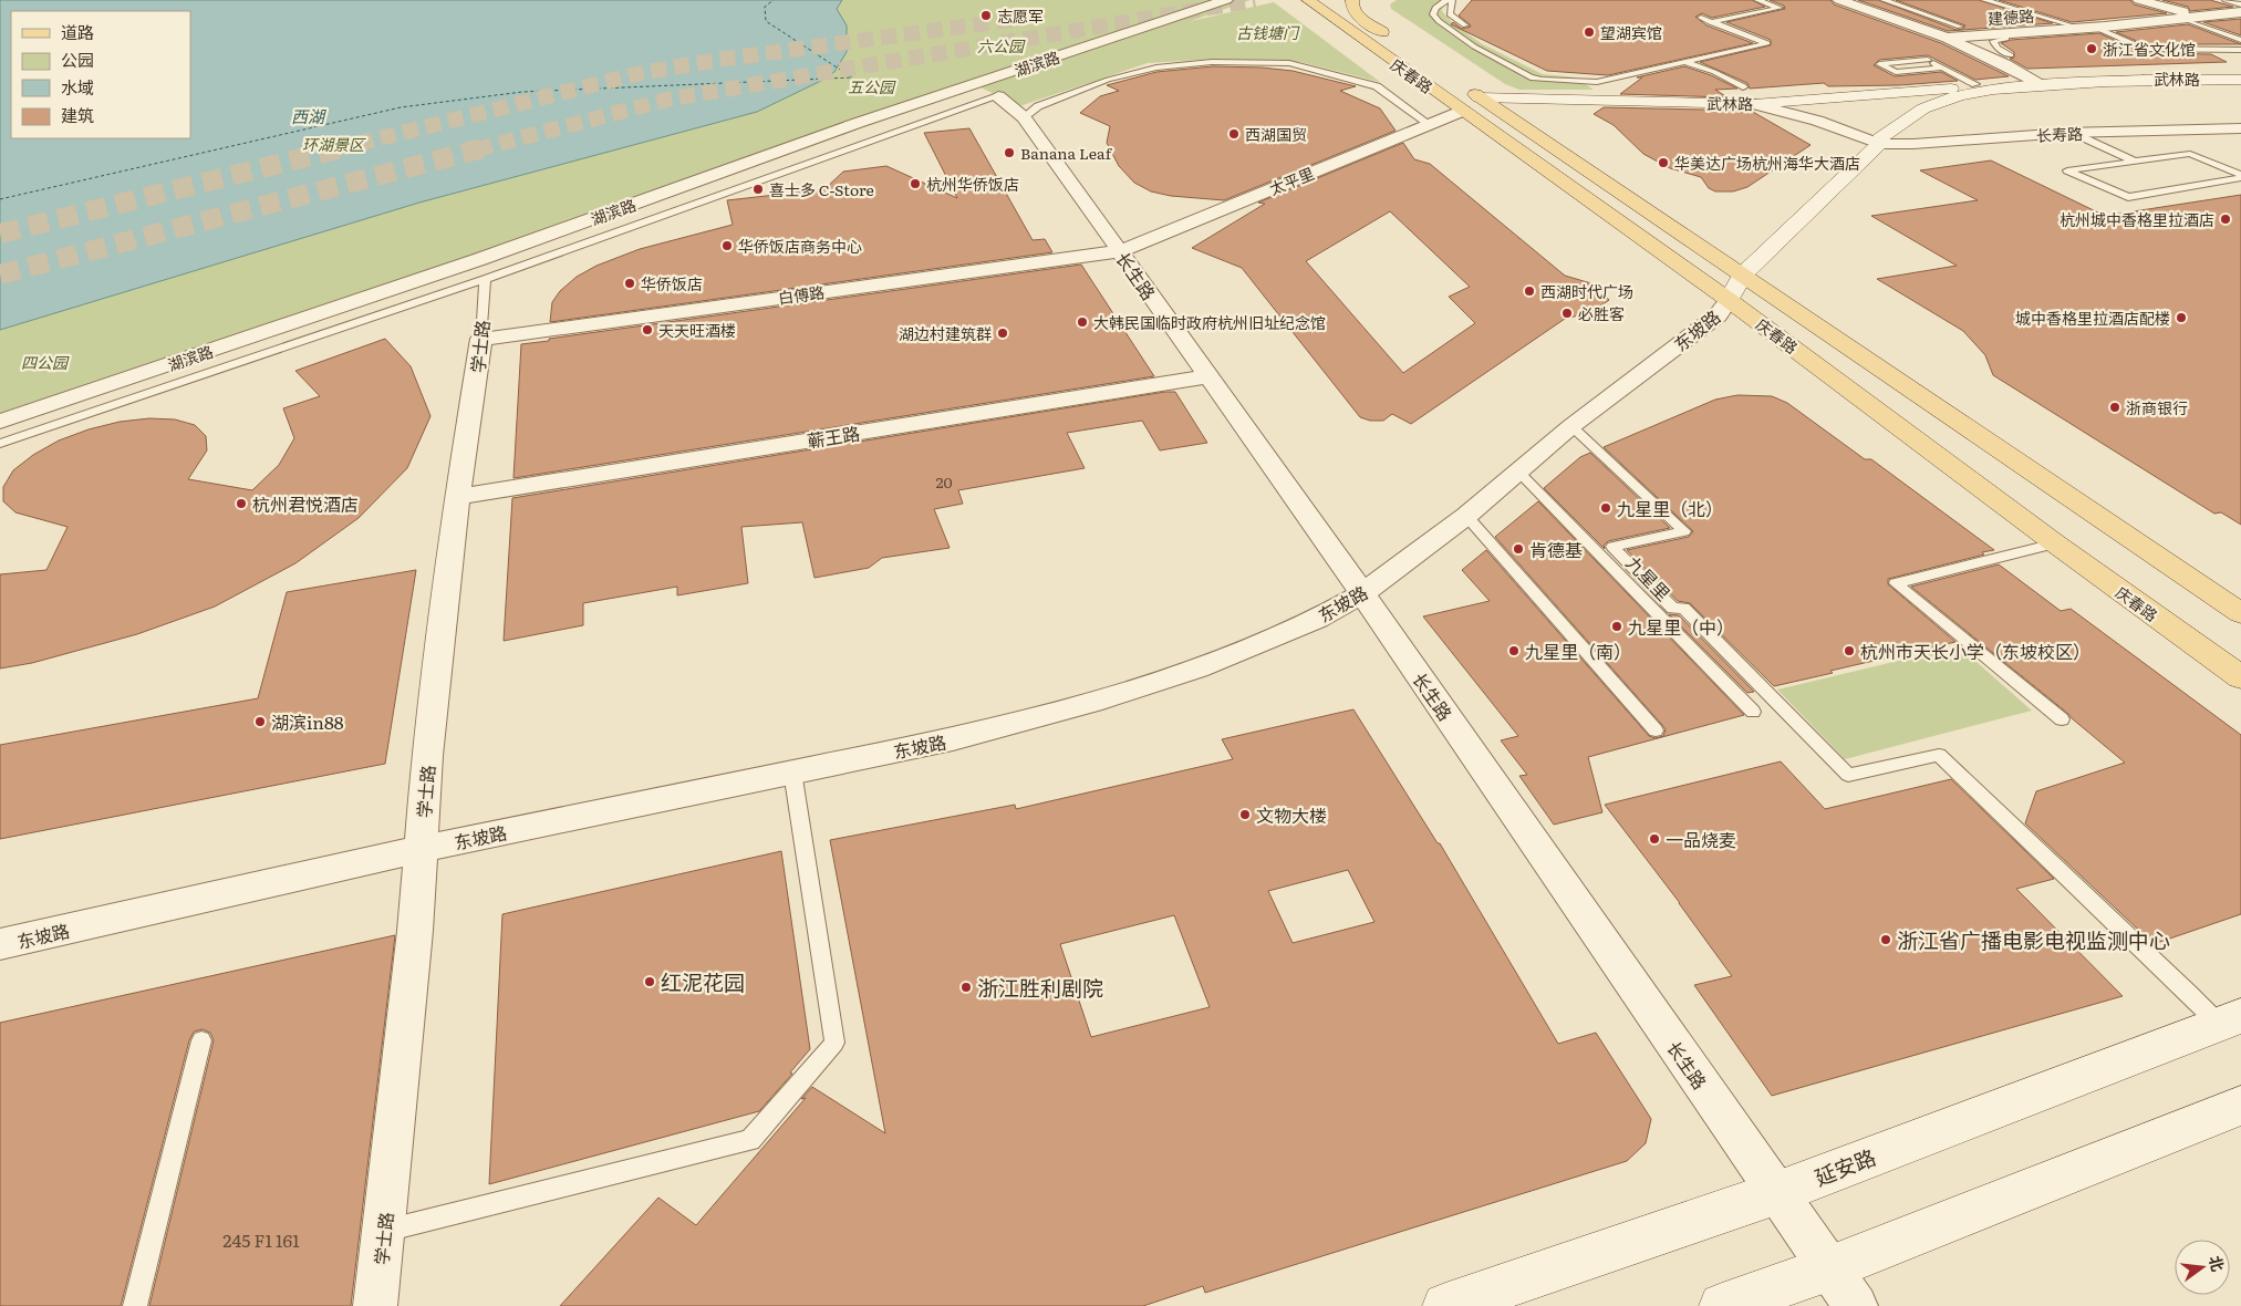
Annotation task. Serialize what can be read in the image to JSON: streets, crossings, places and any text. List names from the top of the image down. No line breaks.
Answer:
{"streets":{"main road":["庆春路"],"street":["建德路","湖滨路","武林路","长寿路","太平里","长生路","白傅路","东坡路","学士路","蕲王路","延安路"],"lane":["九星里"]},"crossings":[["庆春路","武林路"],["庆春路","太平里"],["庆春路","东坡路"],["武林路","长寿路"],["武林路","东坡路"],["太平里","长生路"],["太平里","白傅路"],["长生路","白傅路"],["长生路","东坡路"],["长生路","蕲王路"],["长生路","延安路"],["白傅路","学士路"],["东坡路","学士路"],["东坡路","九星里"],["学士路","蕲王路"]],"water":["西湖"],"parks":["古钱塘门","六公园","五公园","环湖景区","四公园"],"places":["志愿军","望湖宾馆","浙江省文化馆","西湖国贸","Banana Leaf","华美达广场杭州海华大酒店","杭州华侨饭店","喜士多 C-Store","杭州城中香格里拉酒店","华侨饭店商务中心","华侨饭店","西湖时代广场","必胜客","城中香格里拉酒店配楼","大韩民国临时政府杭州旧址纪念馆","天天旺酒楼","湖边村建筑群","浙商银行","杭州君悦酒店","九星里（北）","肯德基","九星里（中）","九星里（南）","杭州市天长小学（东坡校区）","湖滨in88","文物大楼","一品烧麦","浙江省广播电影电视监测中心","红泥花园","浙江胜利剧院"],"house_numbers":["20","245 F1 161"],"legend":["道路","公园","水域","建筑"],"north":"right"}
